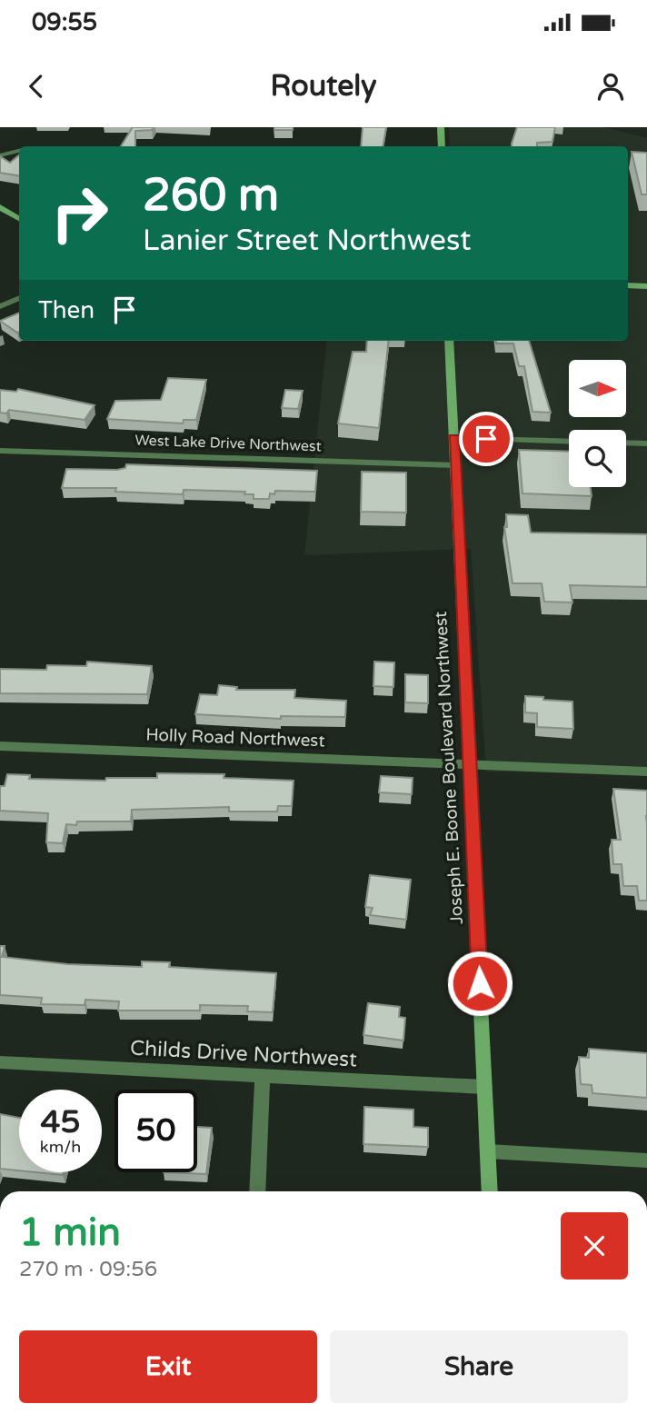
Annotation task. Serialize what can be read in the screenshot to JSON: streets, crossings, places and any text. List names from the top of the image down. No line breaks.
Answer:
{"streets":{"main road":["Joseph E. Boone Boulevard Northwest"],"street":["West Lake Drive Northwest","Holly Road Northwest","Childs Drive Northwest"]},"crossings":[["West Lake Drive Northwest","Joseph E. Boone Boulevard Northwest"],["Holly Road Northwest","Joseph E. Boone Boulevard Northwest"],["Joseph E. Boone Boulevard Northwest","Childs Drive Northwest"]],"north":"right","page":{"status":"09:55","header":"Routely","turn":["260 m","Lanier Street Northwest"],"then":"Then","speed":"45 km/h","limit":"50","heading":["1 min","270 m · 09:56"],"buttons":["Exit","Share"]}}
